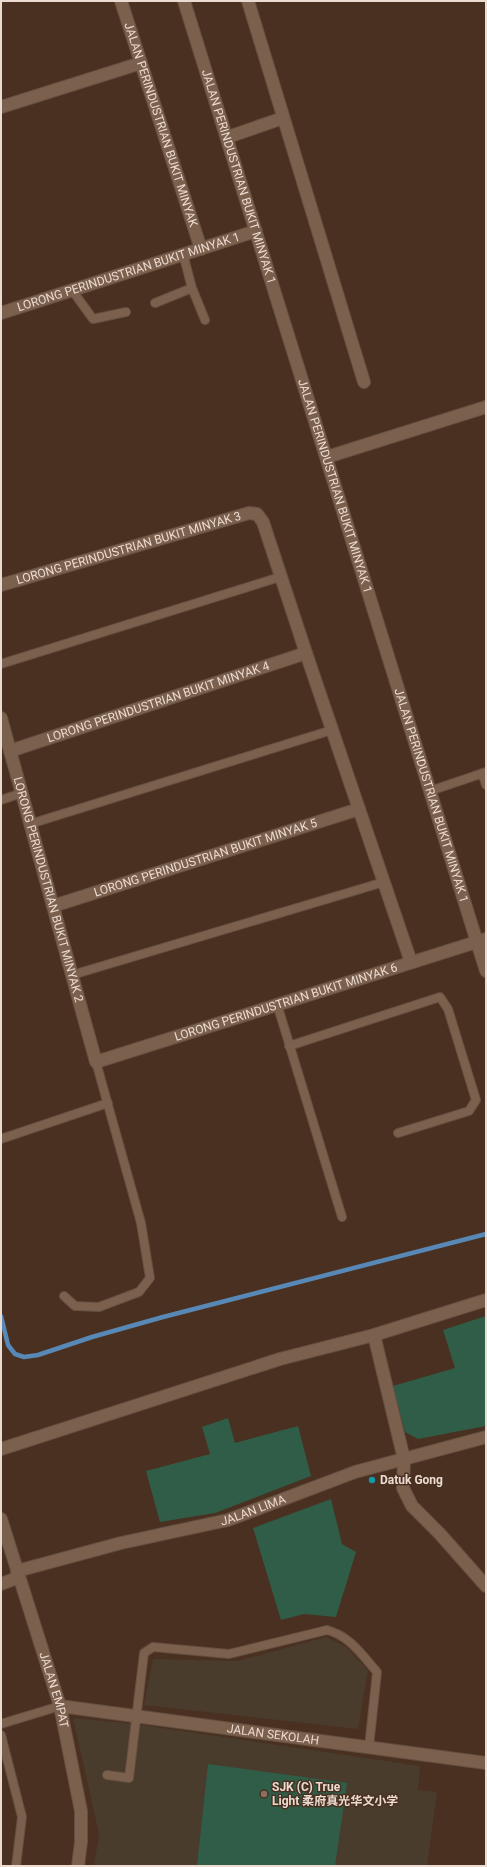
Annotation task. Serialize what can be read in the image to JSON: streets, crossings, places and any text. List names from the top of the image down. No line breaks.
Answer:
{"streets":{"street":["JALAN PERINDUSTRIAN BUKIT MINYAK","JALAN PERINDUSTRIAN BUKIT MINYAK 1","LORONG PERINDUSTRIAN BUKIT MINYAK 1","LORONG PERINDUSTRIAN BUKIT MINYAK 3","LORONG PERINDUSTRIAN BUKIT MINYAK 4","LORONG PERINDUSTRIAN BUKIT MINYAK 5","LORONG PERINDUSTRIAN BUKIT MINYAK 2","LORONG PERINDUSTRIAN BUKIT MINYAK 6","JALAN LIMA","JALAN EMPAT","JALAN SEKOLAH"]},"crossings":[["JALAN PERINDUSTRIAN BUKIT MINYAK","LORONG PERINDUSTRIAN BUKIT MINYAK 1"],["JALAN PERINDUSTRIAN BUKIT MINYAK 1","LORONG PERINDUSTRIAN BUKIT MINYAK 1"],["JALAN PERINDUSTRIAN BUKIT MINYAK 1","LORONG PERINDUSTRIAN BUKIT MINYAK 6"],["LORONG PERINDUSTRIAN BUKIT MINYAK 4","LORONG PERINDUSTRIAN BUKIT MINYAK 2"],["LORONG PERINDUSTRIAN BUKIT MINYAK 5","LORONG PERINDUSTRIAN BUKIT MINYAK 2"],["LORONG PERINDUSTRIAN BUKIT MINYAK 2","LORONG PERINDUSTRIAN BUKIT MINYAK 6"],["JALAN LIMA","JALAN EMPAT"],["JALAN EMPAT","JALAN SEKOLAH"]],"places":["Datuk Gong","SJK (C) True Light 柔府真光华文小学"]}
